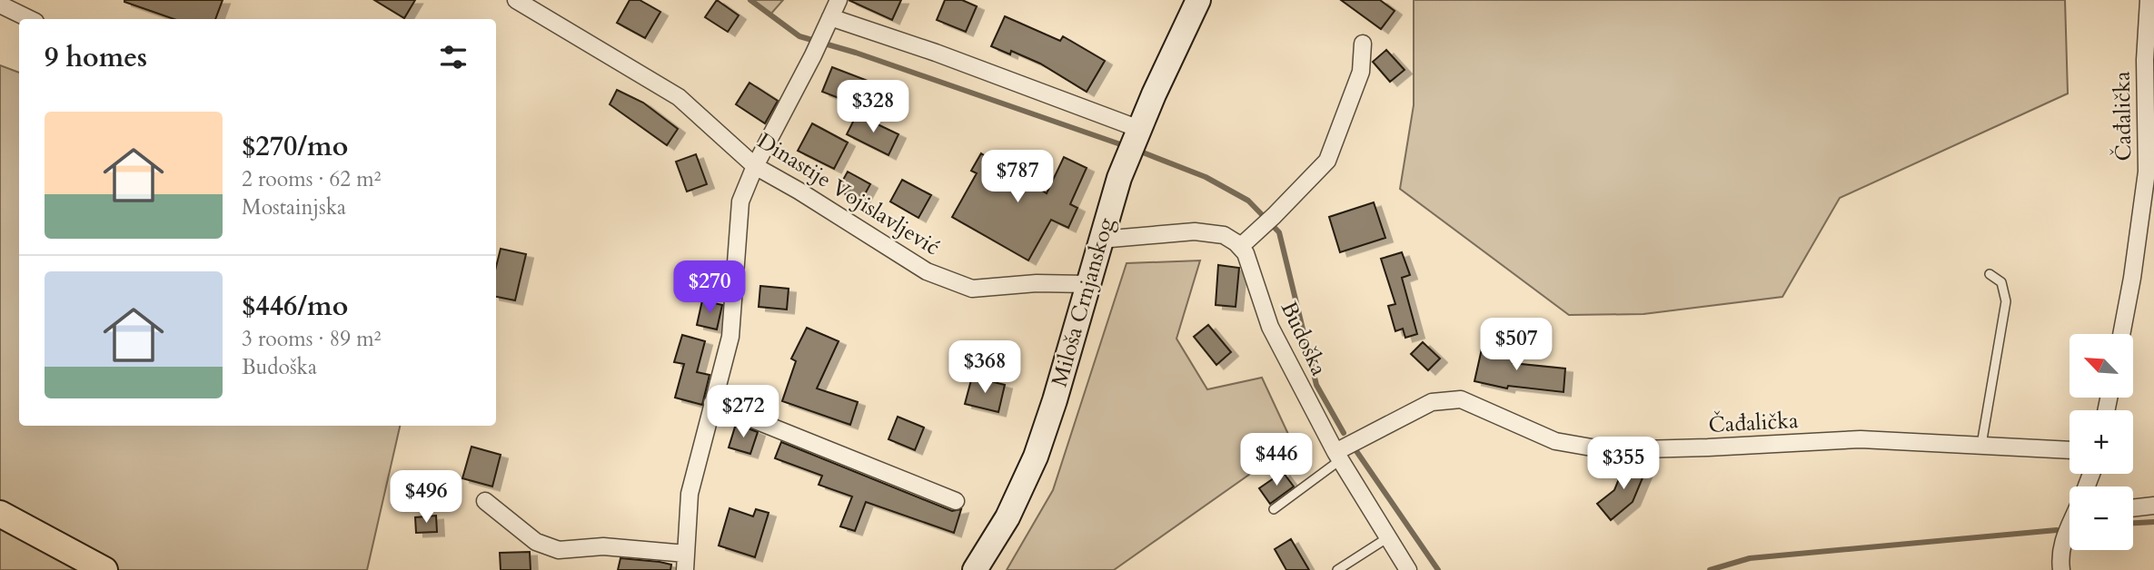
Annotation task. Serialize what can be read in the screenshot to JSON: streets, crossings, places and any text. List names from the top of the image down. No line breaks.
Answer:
{"streets":{"main road":["Miloša Crnjanskog"],"street":["Čađalička","Dinastije Vojislavljević","Budoška"]},"crossings":[["Čađalička","Budoška"],["Dinastije Vojislavljević","Miloša Crnjanskog"]],"north":"top left","page":{"heading":"9 homes","price":["$328","$787","$270","$507","$368","$272","$446","$355","$496"],"list":[{"name":"$270/mo","note":"2 rooms · 62 m² · Mostainjska"},{"name":"$446/mo","note":"3 rooms · 89 m² · Budoška"}],"map_buttons":["+","−"]}}
